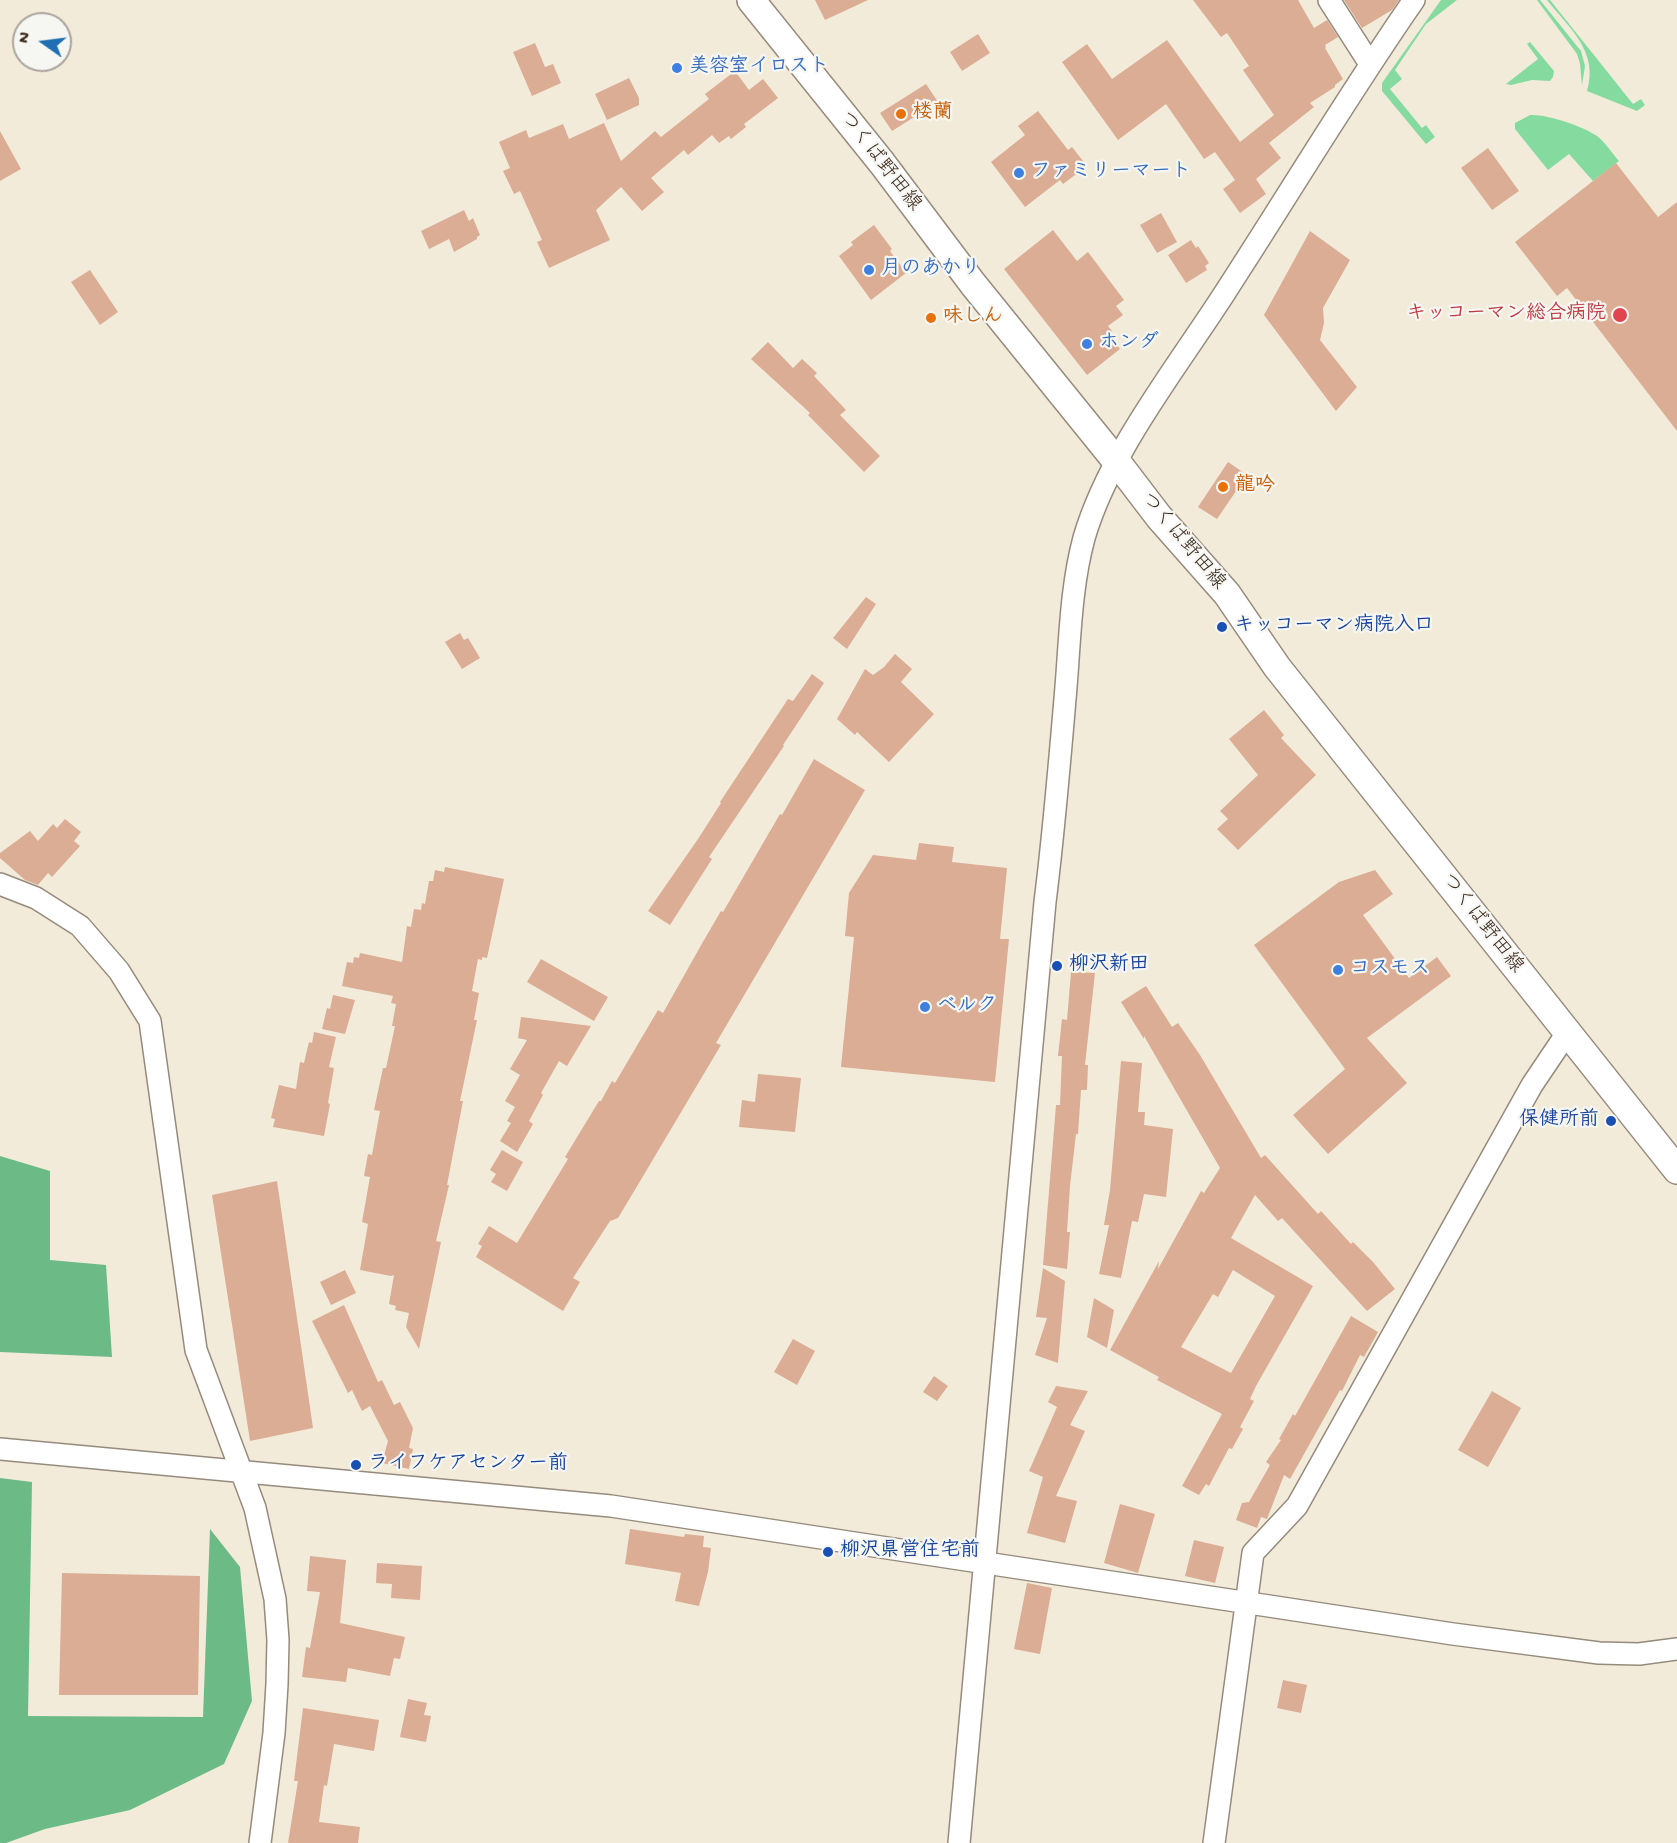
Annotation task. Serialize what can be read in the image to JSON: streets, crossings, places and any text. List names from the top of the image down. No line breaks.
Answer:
{"streets":{"main road":["つくば野田線"]},"places":["美容室イロスト","楼蘭","ファミリーマート","月のあかり","キッコーマン総合病院","味しん","ホンダ","龍吟","キッコーマン病院入口","柳沢新田","コスモス","ベルク","保健所前","ライフケアセンター前","柳沢県営住宅前"],"north":"left"}
